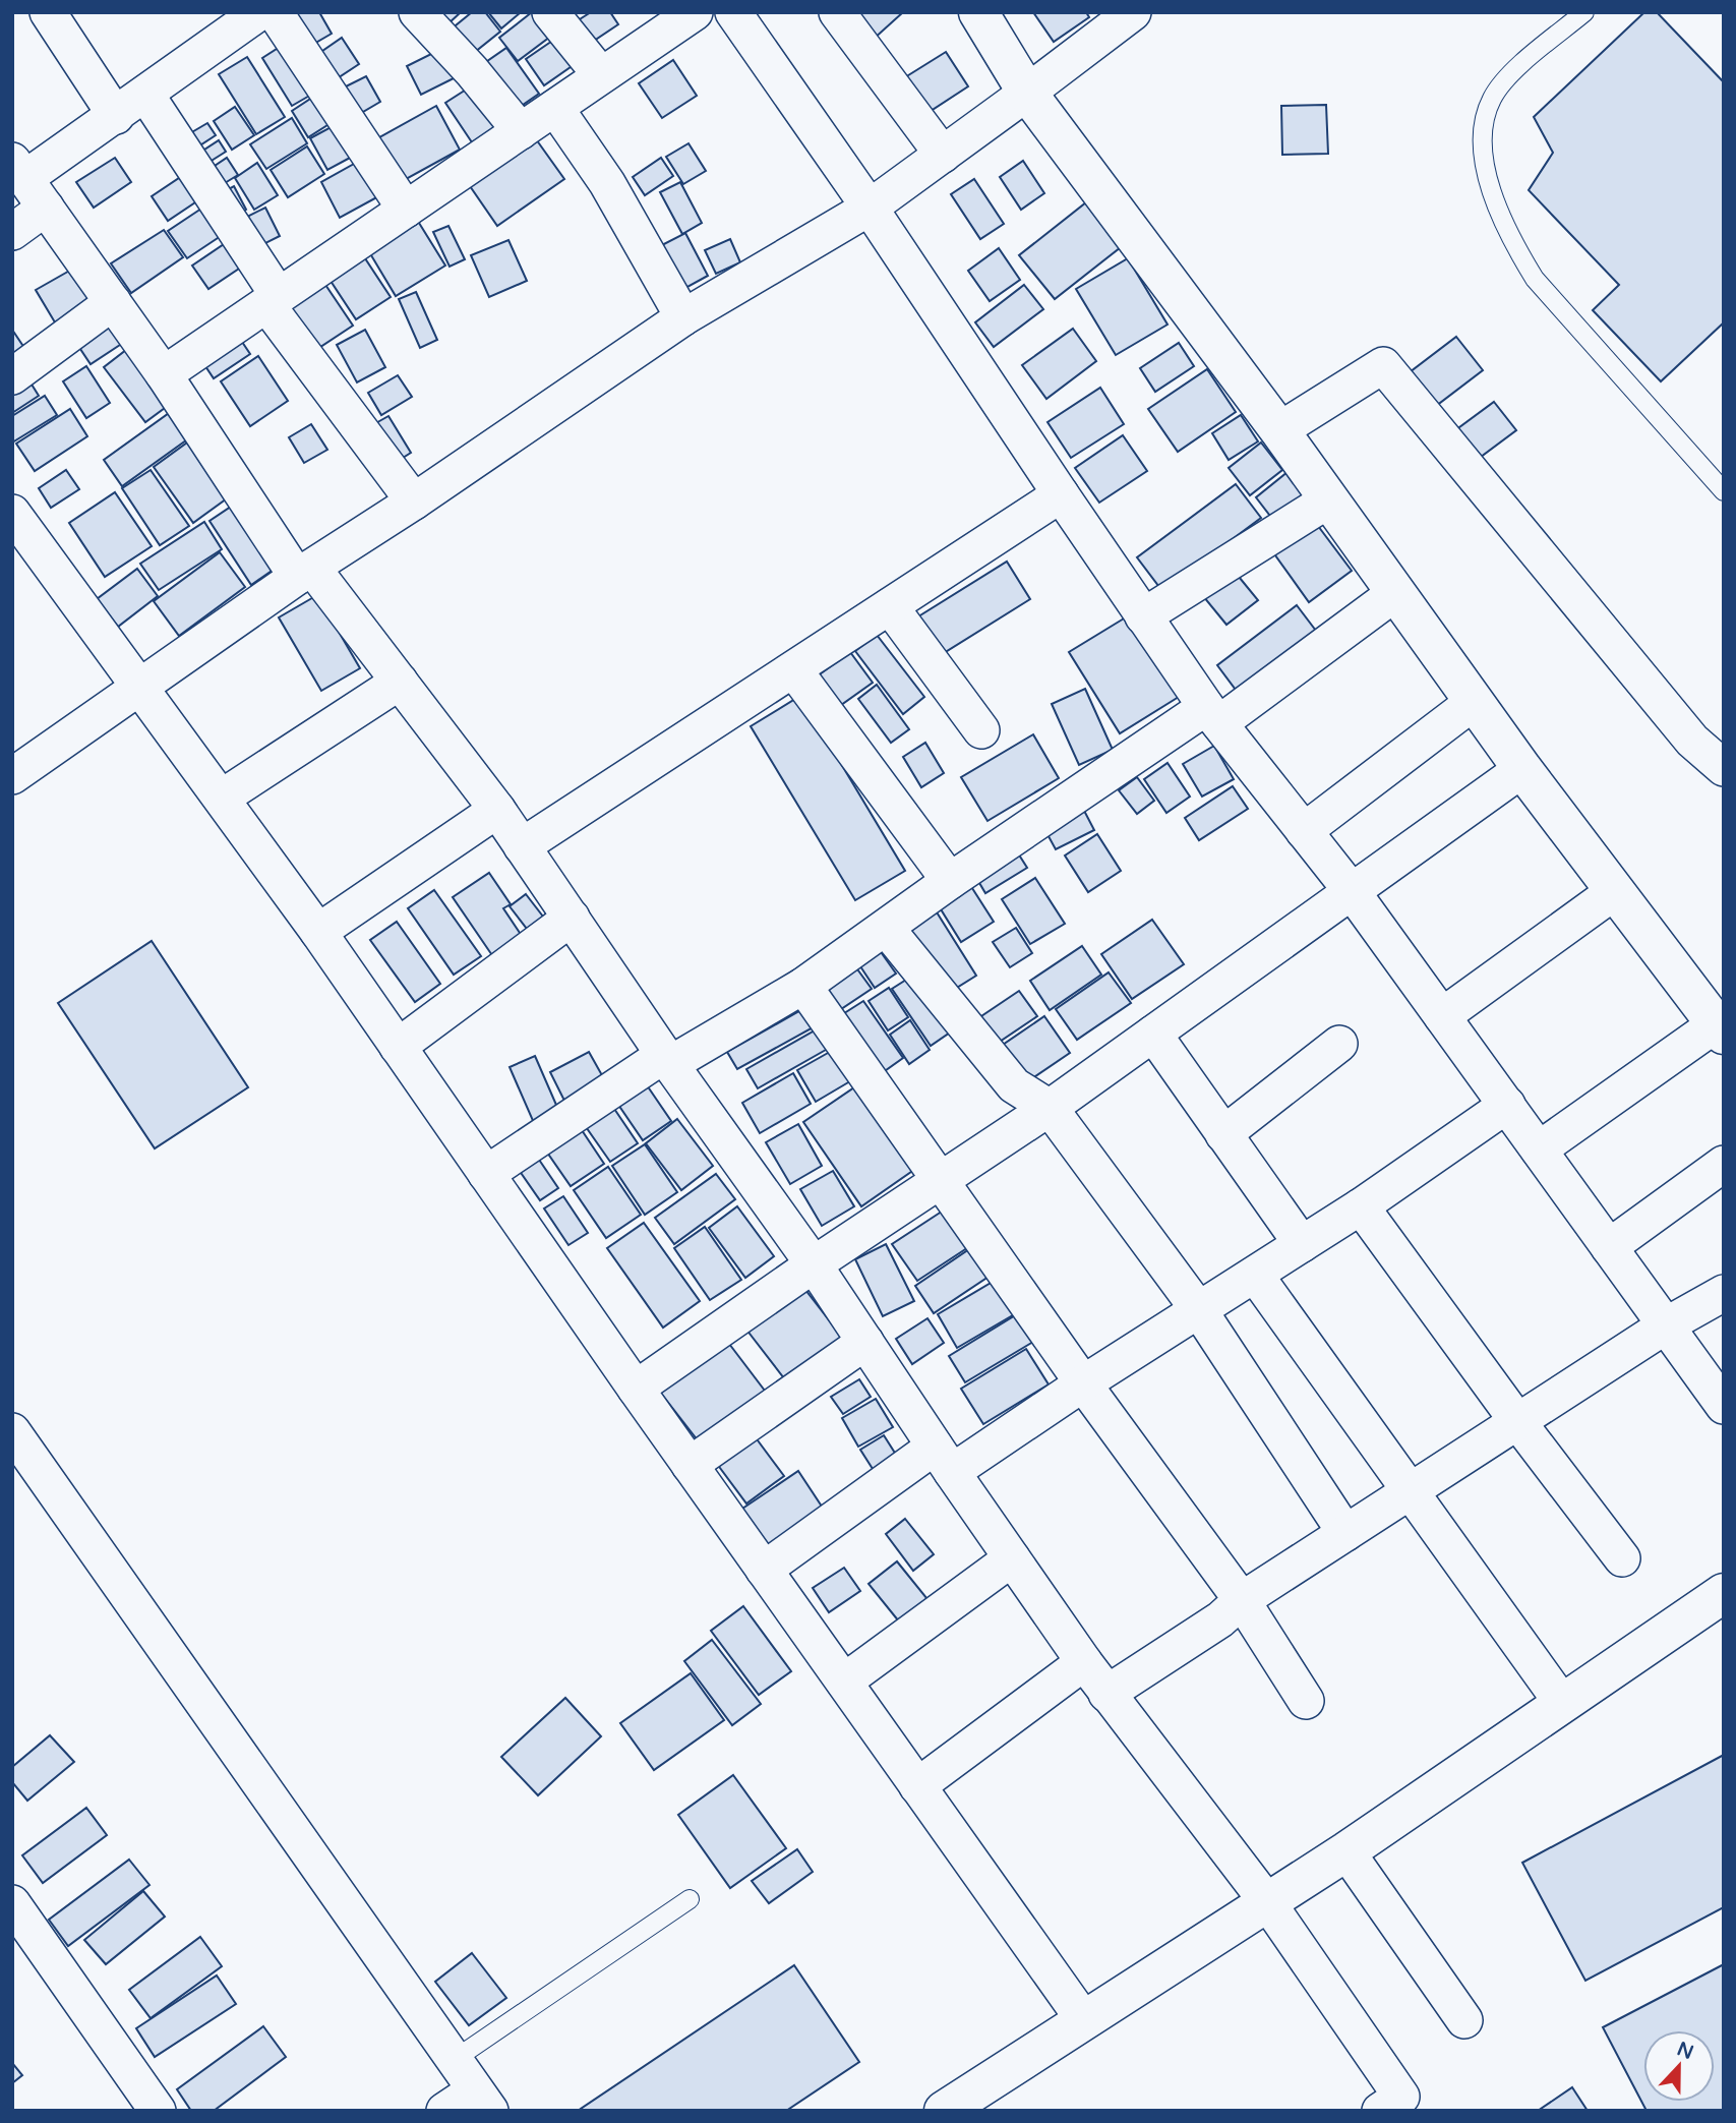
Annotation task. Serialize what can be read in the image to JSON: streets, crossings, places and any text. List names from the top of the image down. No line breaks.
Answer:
{"north":"top"}
